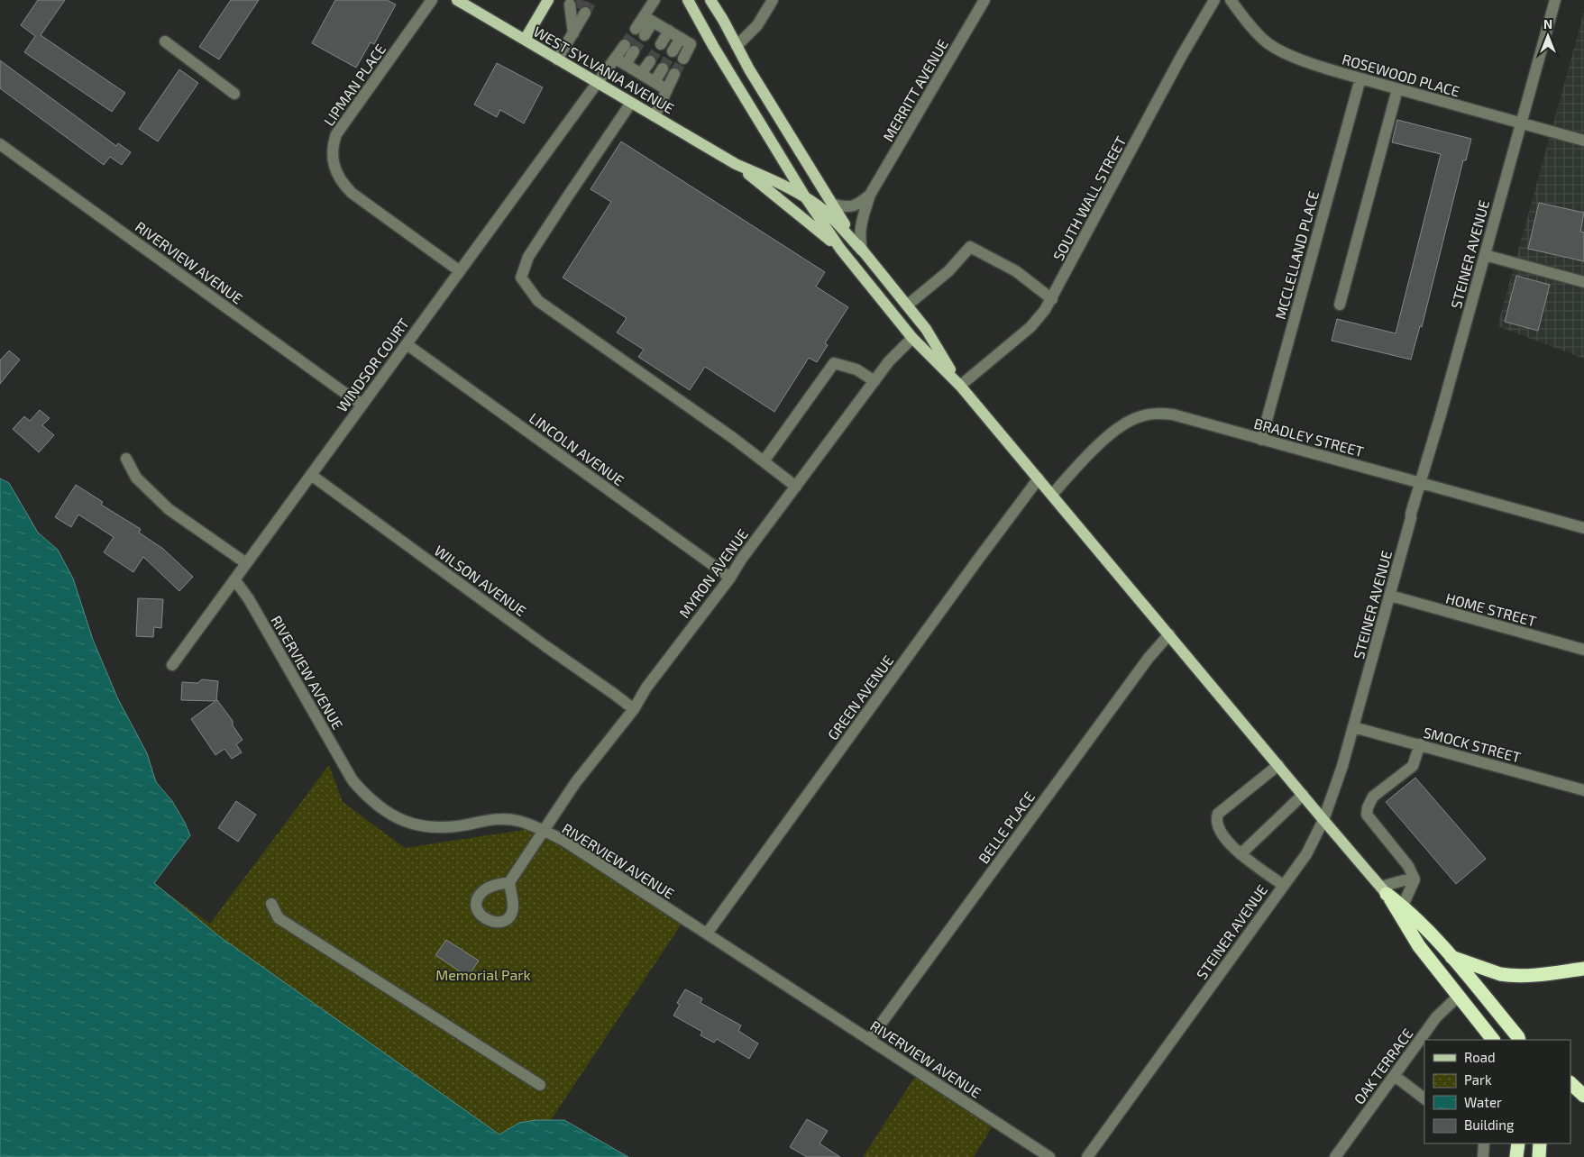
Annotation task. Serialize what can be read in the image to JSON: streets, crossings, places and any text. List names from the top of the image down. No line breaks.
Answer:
{"streets":{"main road":["WEST SYLVANIA AVENUE"],"street":["ROSEWOOD PLACE","LIPMAN PLACE","MERRITT AVENUE","SOUTH WALL STREET","STEINER AVENUE","MCCLELLAND PLACE","RIVERVIEW AVENUE","WINDSOR COURT","BRADLEY STREET","LINCOLN AVENUE","MYRON AVENUE","WILSON AVENUE","HOME STREET","GREEN AVENUE","SMOCK STREET","BELLE PLACE","OAK TERRACE"]},"crossings":[["WEST SYLVANIA AVENUE","MERRITT AVENUE"],["WEST SYLVANIA AVENUE","WINDSOR COURT"],["ROSEWOOD PLACE","STEINER AVENUE"],["ROSEWOOD PLACE","MCCLELLAND PLACE"],["LIPMAN PLACE","WINDSOR COURT"],["STEINER AVENUE","BRADLEY STREET"],["STEINER AVENUE","HOME STREET"],["STEINER AVENUE","SMOCK STREET"],["MCCLELLAND PLACE","BRADLEY STREET"],["RIVERVIEW AVENUE","WINDSOR COURT"],["RIVERVIEW AVENUE","MYRON AVENUE"],["RIVERVIEW AVENUE","GREEN AVENUE"],["RIVERVIEW AVENUE","BELLE PLACE"],["WINDSOR COURT","LINCOLN AVENUE"],["WINDSOR COURT","WILSON AVENUE"],["LINCOLN AVENUE","MYRON AVENUE"],["MYRON AVENUE","WILSON AVENUE"]],"parks":["Memorial Park"],"legend":["Road","Park","Water","Building"],"north":"top"}
